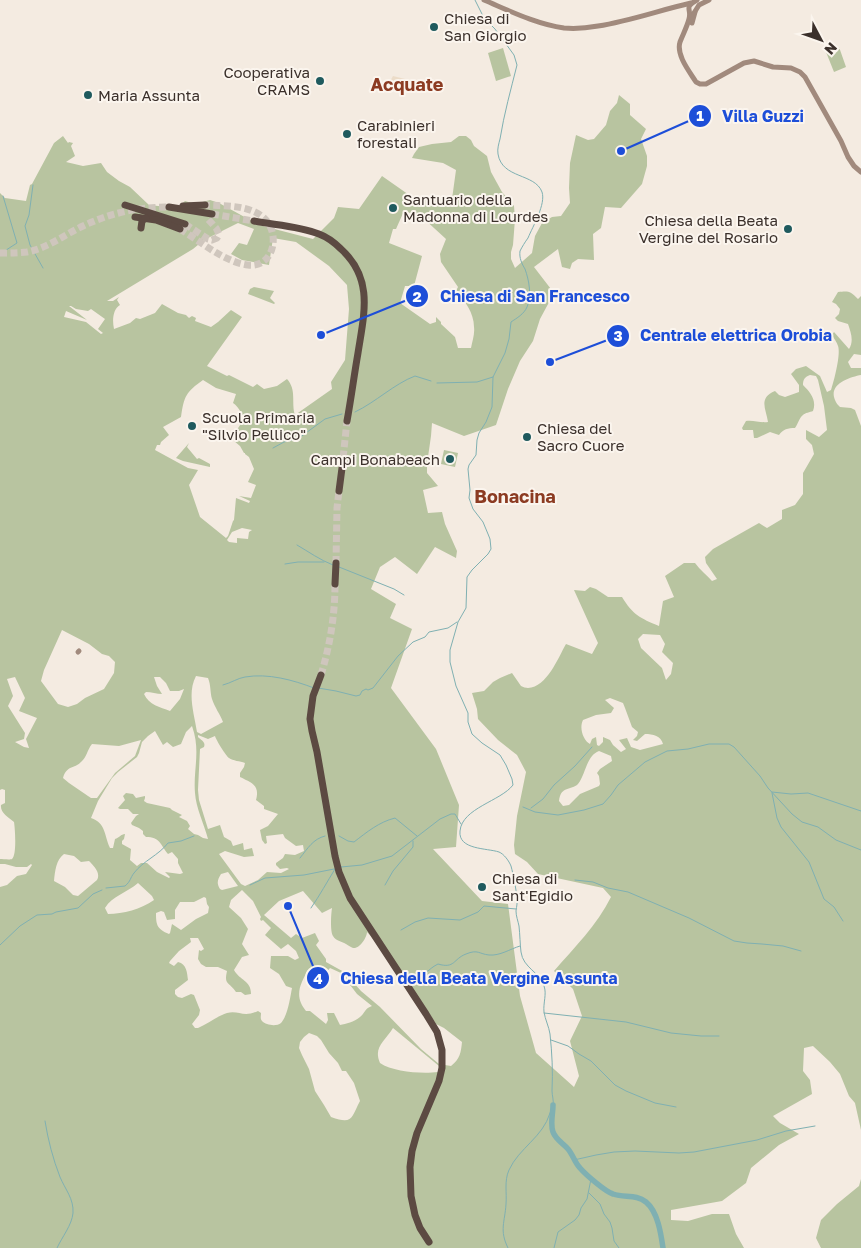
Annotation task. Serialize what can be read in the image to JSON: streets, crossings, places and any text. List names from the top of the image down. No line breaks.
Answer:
{"districts":["Acquate","Bonacina"],"places":["Chiesa di San Giorgio","Cooperativa CRAMS","Maria Assunta","Carabinieri forestali","Villa Guzzi","Santuario della Madonna di Lourdes","Chiesa della Beata Vergine del Rosario","Chiesa di San Francesco","Centrale elettrica Orobia","Scuola Primaria \"Silvio Pellico\"","Chiesa del Sacro Cuore","Campi Bonabeach","Chiesa di Sant'Egidio","Chiesa della Beata Vergine Assunta"],"north":"bottom right"}
